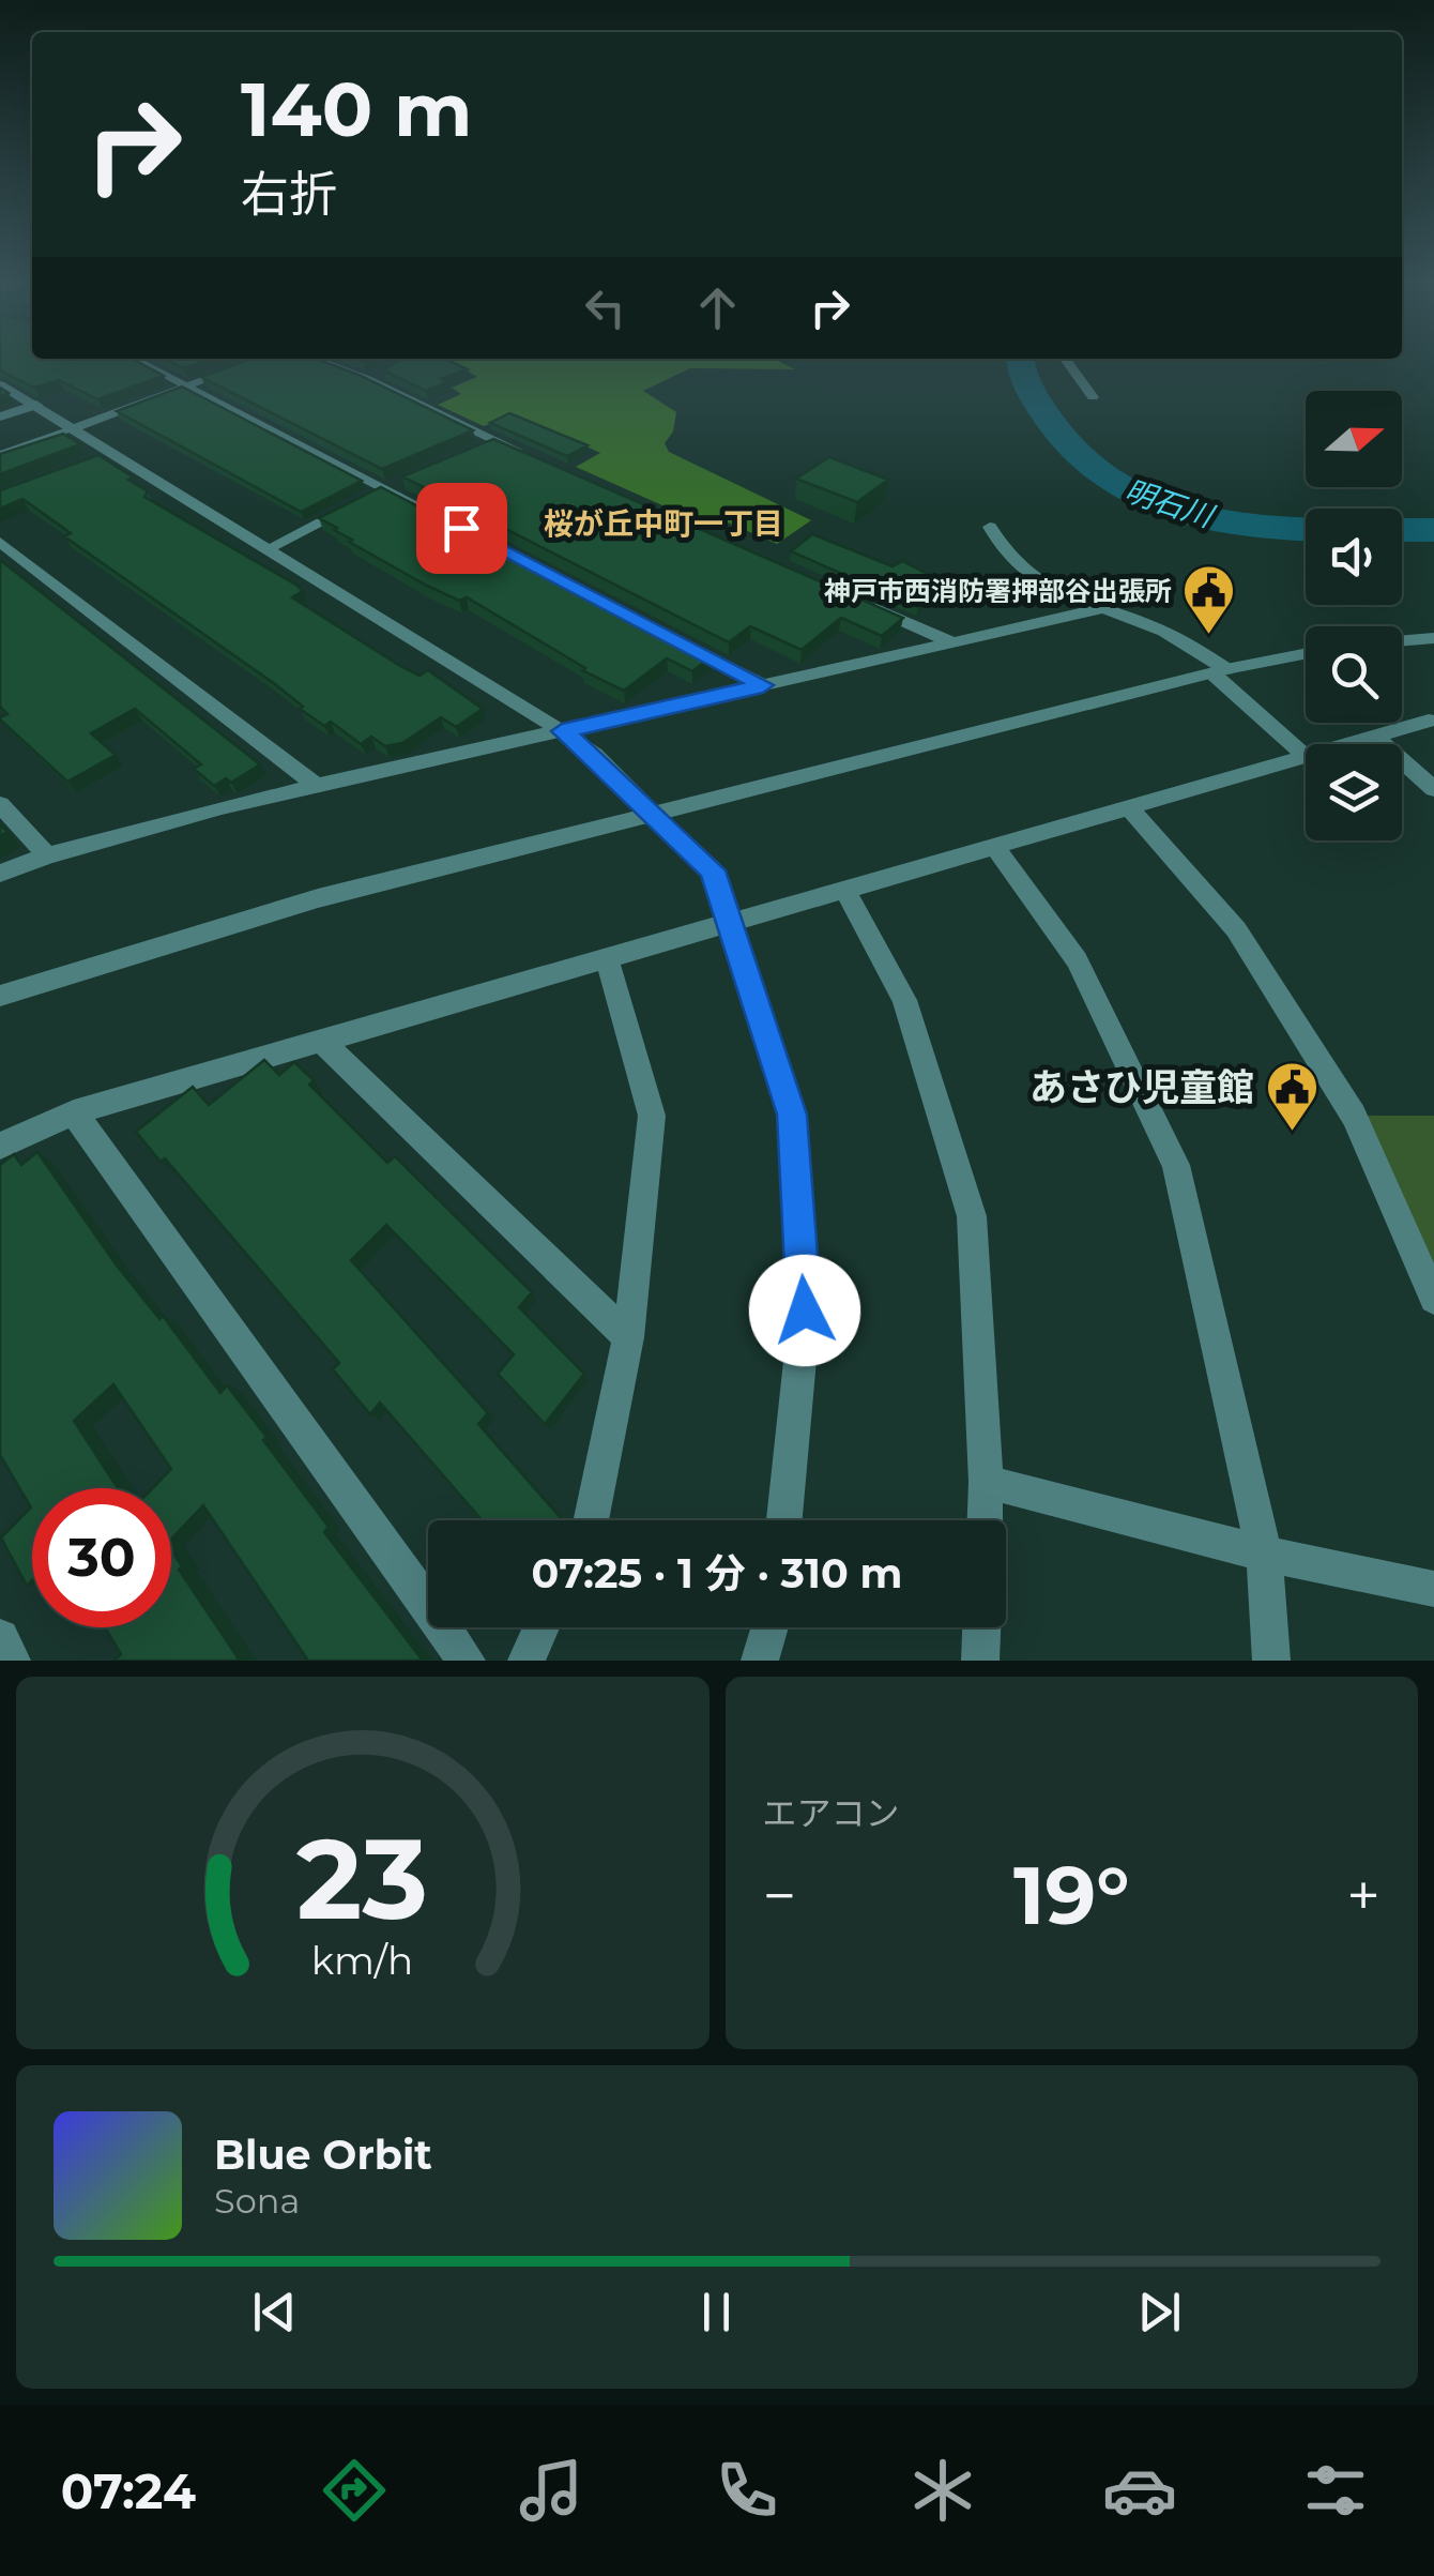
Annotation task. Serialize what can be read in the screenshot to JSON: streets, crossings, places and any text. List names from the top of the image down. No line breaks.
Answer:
{"districts":["桜が丘中町一丁目"],"water":["明石川"],"places":{"public building":["神戸市西消防署押部谷出張所","あさひ児童館"]},"north":"right","page":{"turn":["140 m","右折"],"limit":"30","trip":"07:25 · 1 分 · 310 m","tile":"エアコン","heat":["−","19°","+"],"song":["Blue Orbit","Sona"],"tabs":"07:24","gauge":["23","km/h"]}}
